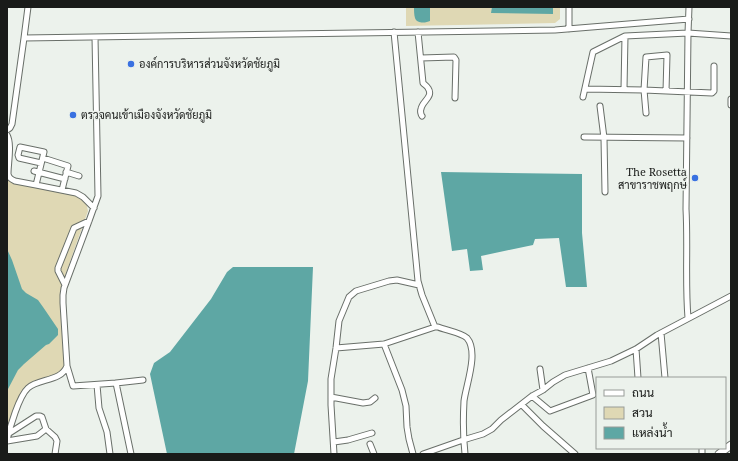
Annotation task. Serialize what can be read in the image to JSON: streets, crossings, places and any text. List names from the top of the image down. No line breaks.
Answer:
{"places":["องค์การบริหารส่วนจังหวัดชัยภูมิ","ตรวจคนเข้าเมืองจังหวัดชัยภูมิ","The Rosetta สาขาราชพฤกษ์"],"legend":["ถนน","สวน","แหล่งน้ำ"]}
